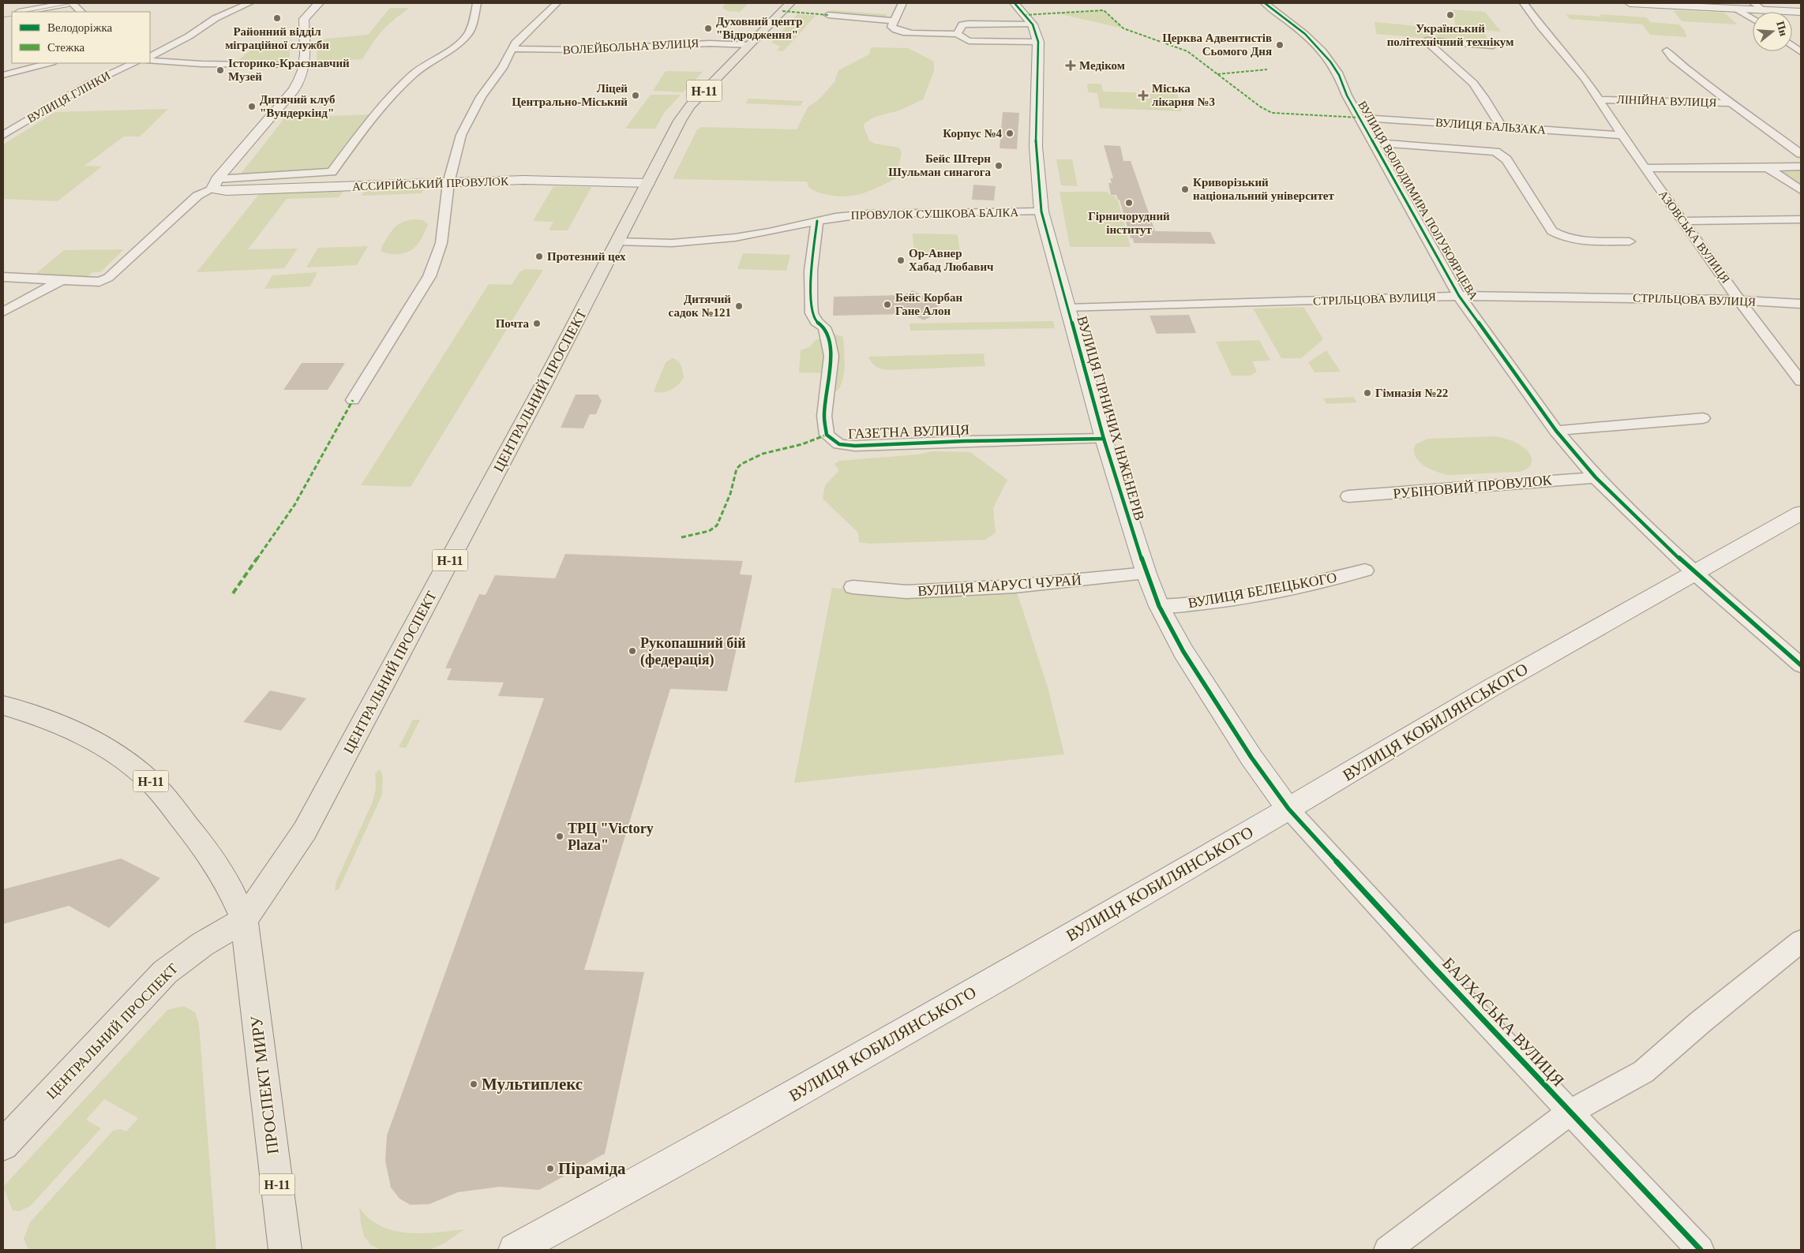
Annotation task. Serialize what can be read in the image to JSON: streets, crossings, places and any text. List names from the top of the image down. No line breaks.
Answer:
{"streets":{"main road":["Н-11","ЦЕНТРАЛЬНИЙ ПРОСПЕКТ","ПРОСПЕКТ МИРУ"],"street":["ВОЛЕЙБОЛЬНА ВУЛИЦЯ","ВУЛИЦЯ ГЛІНКИ","ЛІНІЙНА ВУЛИЦЯ","ВУЛИЦЯ БАЛЬЗАКА","АССИРІЙСЬКИЙ ПРОВУЛОК","ВУЛИЦЯ ВОЛОДИМИРА ПОЛУБОЯРЦЕВА","ПРОВУЛОК СУШКОВА БАЛКА","АЗОВСЬКА ВУЛИЦЯ","СТРІЛЬЦОВА ВУЛИЦЯ","ВУЛИЦЯ ГІРНИЧИХ ІНЖЕНЕРІВ","ГАЗЕТНА ВУЛИЦЯ","РУБІНОВИЙ ПРОВУЛОК","ВУЛИЦЯ МАРУСІ ЧУРАЙ","ВУЛИЦЯ БЕЛЕЦЬКОГО","ВУЛИЦЯ КОБИЛЯНСЬКОГО","БАЛХАСЬКА ВУЛИЦЯ"]},"crossings":[["ВОЛЕЙБОЛЬНА ВУЛИЦЯ","ЦЕНТРАЛЬНИЙ ПРОСПЕКТ"],["Н-11","ЦЕНТРАЛЬНИЙ ПРОСПЕКТ"],["Н-11","ПРОСПЕКТ МИРУ"],["ЛІНІЙНА ВУЛИЦЯ","АЗОВСЬКА ВУЛИЦЯ"],["ВУЛИЦЯ БАЛЬЗАКА","ВУЛИЦЯ ВОЛОДИМИРА ПОЛУБОЯРЦЕВА"],["ВУЛИЦЯ БАЛЬЗАКА","АЗОВСЬКА ВУЛИЦЯ"],["АССИРІЙСЬКИЙ ПРОВУЛОК","ЦЕНТРАЛЬНИЙ ПРОСПЕКТ"],["ВУЛИЦЯ ВОЛОДИМИРА ПОЛУБОЯРЦЕВА","СТРІЛЬЦОВА ВУЛИЦЯ"],["ВУЛИЦЯ ВОЛОДИМИРА ПОЛУБОЯРЦЕВА","РУБІНОВИЙ ПРОВУЛОК"],["ВУЛИЦЯ ВОЛОДИМИРА ПОЛУБОЯРЦЕВА","ВУЛИЦЯ КОБИЛЯНСЬКОГО"],["ПРОВУЛОК СУШКОВА БАЛКА","ЦЕНТРАЛЬНИЙ ПРОСПЕКТ"],["ПРОВУЛОК СУШКОВА БАЛКА","ВУЛИЦЯ ГІРНИЧИХ ІНЖЕНЕРІВ"],["ПРОВУЛОК СУШКОВА БАЛКА","ГАЗЕТНА ВУЛИЦЯ"],["АЗОВСЬКА ВУЛИЦЯ","СТРІЛЬЦОВА ВУЛИЦЯ"],["СТРІЛЬЦОВА ВУЛИЦЯ","ВУЛИЦЯ ГІРНИЧИХ ІНЖЕНЕРІВ"],["ЦЕНТРАЛЬНИЙ ПРОСПЕКТ","ПРОСПЕКТ МИРУ"],["ВУЛИЦЯ ГІРНИЧИХ ІНЖЕНЕРІВ","ГАЗЕТНА ВУЛИЦЯ"],["ВУЛИЦЯ ГІРНИЧИХ ІНЖЕНЕРІВ","ВУЛИЦЯ МАРУСІ ЧУРАЙ"],["ВУЛИЦЯ ГІРНИЧИХ ІНЖЕНЕРІВ","ВУЛИЦЯ БЕЛЕЦЬКОГО"],["ВУЛИЦЯ ГІРНИЧИХ ІНЖЕНЕРІВ","ВУЛИЦЯ КОБИЛЯНСЬКОГО"],["ВУЛИЦЯ ГІРНИЧИХ ІНЖЕНЕРІВ","БАЛХАСЬКА ВУЛИЦЯ"],["ВУЛИЦЯ КОБИЛЯНСЬКОГО","БАЛХАСЬКА ВУЛИЦЯ"]],"places":{"other":["Український політехнічний технікум","Районний вiддiл мiграцiйної служби","Духовний центр \"Відродження\"","Церква Адвентистів Сьомого Дня","Історико-Краєзнавчий Музей","Ліцей Центрально-Міський","Дитячий клуб \"Вундеркінд\"","Корпус №4","Бейс Штерн Шульман синагога","Криворізький національний університет","Гірничорудний інститут","Протезний цех","Ор-Авнер Хабад Любавич","Бейс Корбан Гане Алон","Дитячий садок №121","Почта","Гімназія №22","Рукопашний бій (федерація)","ТРЦ \"Victory Plaza\"","Мультиплекс","Піраміда"],"health":["Медіком","Міська лікарня №3"]},"legend":["Велодоріжка","Стежка"],"north":"right"}
